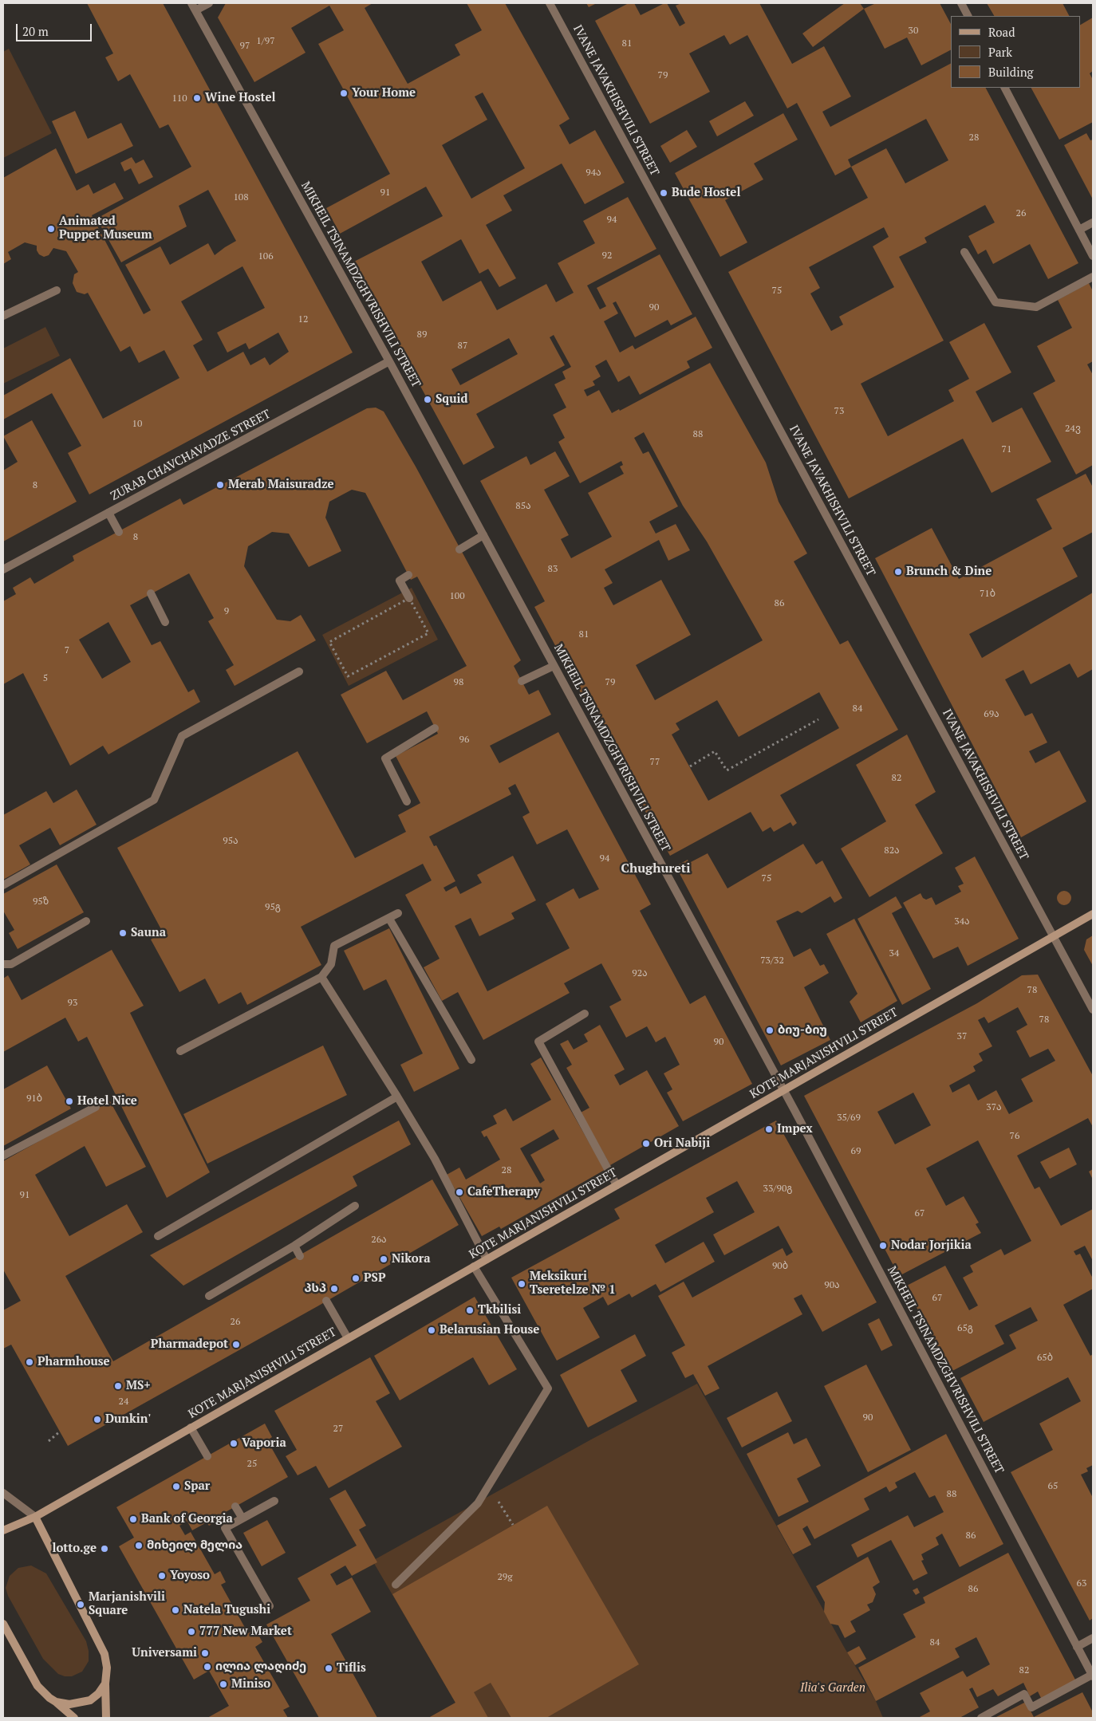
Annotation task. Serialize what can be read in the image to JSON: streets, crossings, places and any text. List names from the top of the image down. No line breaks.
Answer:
{"streets":{"main road":["KOTE MARJANISHVILI STREET"],"street":["IVANE JAVAKHISHVILI STREET","MIKHEIL TSINAMDZGHVRISHVILI STREET","ZURAB CHAVCHAVADZE STREET"]},"crossings":[["IVANE JAVAKHISHVILI STREET","KOTE MARJANISHVILI STREET"],["MIKHEIL TSINAMDZGHVRISHVILI STREET","ZURAB CHAVCHAVADZE STREET"],["MIKHEIL TSINAMDZGHVRISHVILI STREET","KOTE MARJANISHVILI STREET"]],"districts":["Chughureti"],"parks":["Ilia's Garden"],"places":["Your Home","Wine Hostel","Bude Hostel","Animated Puppet Museum","Squid","Merab Maisuradze","Brunch & Dine","Sauna","ბიუ-ბიუ","Hotel Nice","Impex","Ori Nabiji","CafeTherapy","Nodar Jorjikia","Nikora","PSP","Meksikuri Tseretelze № 1","პსპ","Tkbilisi","Belarusian House","Pharmadepot","Pharmhouse","MS+","Dunkin'","Vaporia","Spar","Bank of Georgia","მიხეილ მელია","lotto.ge","Yoyoso","Marjanishvili Square","Natela Tugushi","777 New Market","Universami","ილია ლაღიძე","Tiflis","Miniso"],"house_numbers":["30","1/97","81","97","79","110","28","94ა","91","108","26","94","92","106","75","90","12","89","87","73","10","24ვ","88","71","8","85ა","8","83","71ბ","100","86","9","81","7","5","98","79","84","69ა","96","77","82","95ა","82ა","94","75","95ზ","95გ","34ა","34","73/32","92ა","78","93","78","37","90","91ბ","37ა","35/69","76","69","28","33/90გ","91","67","26ა","90ბ","90ა","67","26","65გ","65ბ","24","90","27","25","65","88","86","29g","63","86","84","82"],"legend":["Road","Park","Building"],"scale_bar":"20 m"}
